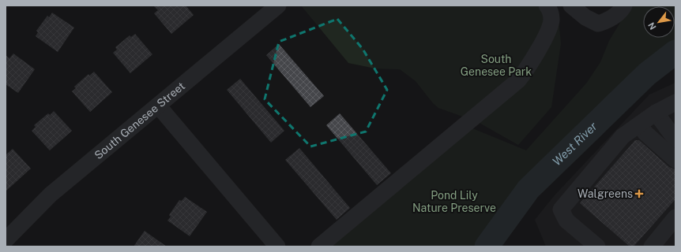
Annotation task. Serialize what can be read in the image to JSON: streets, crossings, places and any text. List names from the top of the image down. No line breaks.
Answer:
{"streets":{"street":["South Genesee Street"]},"water":["West River"],"parks":["South Genesee Park","Pond Lily Nature Preserve"],"places":{"health":["Walgreens"]},"north":"bottom left"}
